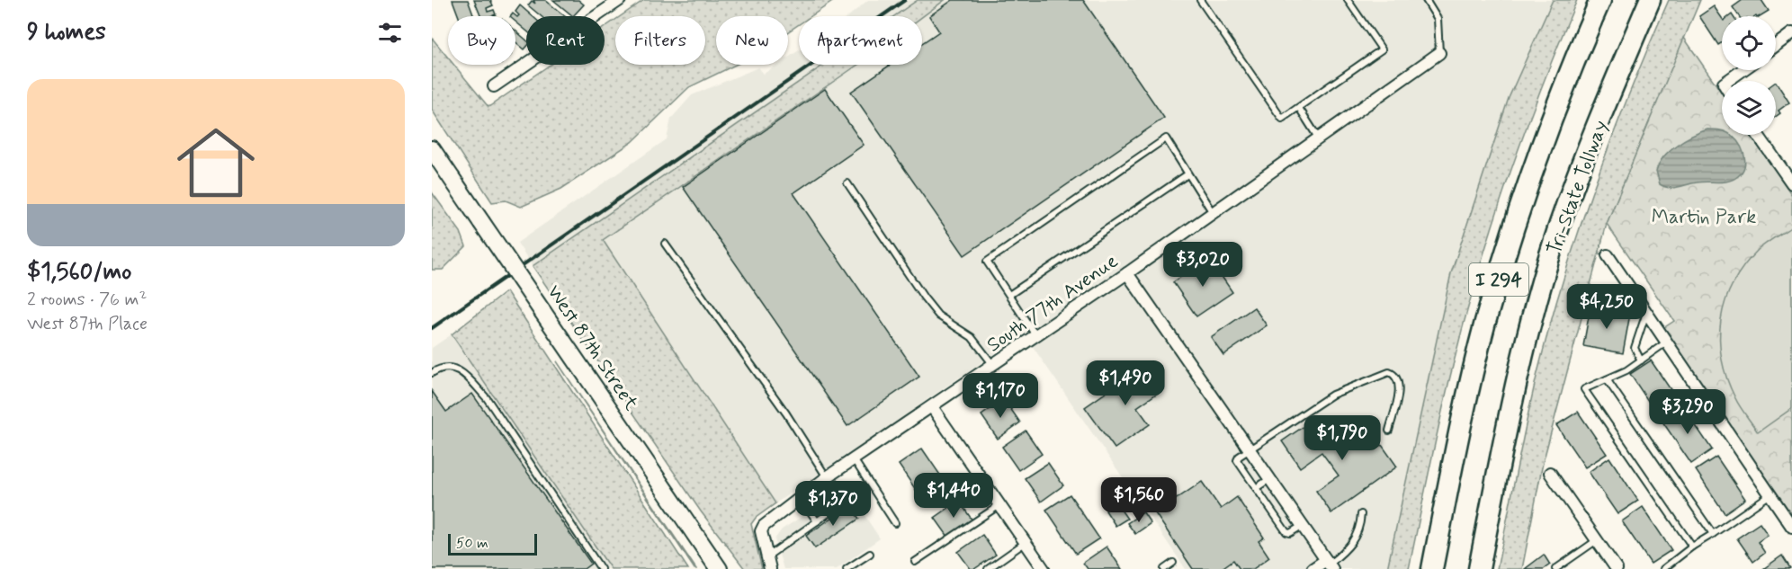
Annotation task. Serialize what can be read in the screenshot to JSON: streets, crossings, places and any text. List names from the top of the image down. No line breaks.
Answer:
{"streets":{"highway":["Tri-State Tollway","I 294"],"main road":["West 87th Street"],"street":["South 77th Avenue"]},"parks":["Martin Park"],"scale_bar":"50 m","page":{"heading":"9 homes","chip":["Buy","Rent","Filters","New","Apartment"],"list":[{"name":"$1,560/mo","note":"2 rooms · 76 m² · West 87th Place"}],"price":["$3,020","$4,250","$1,490","$1,170","$3,290","$1,790","$1,440","$1,560","$1,370"],"scale":"50 m"}}
